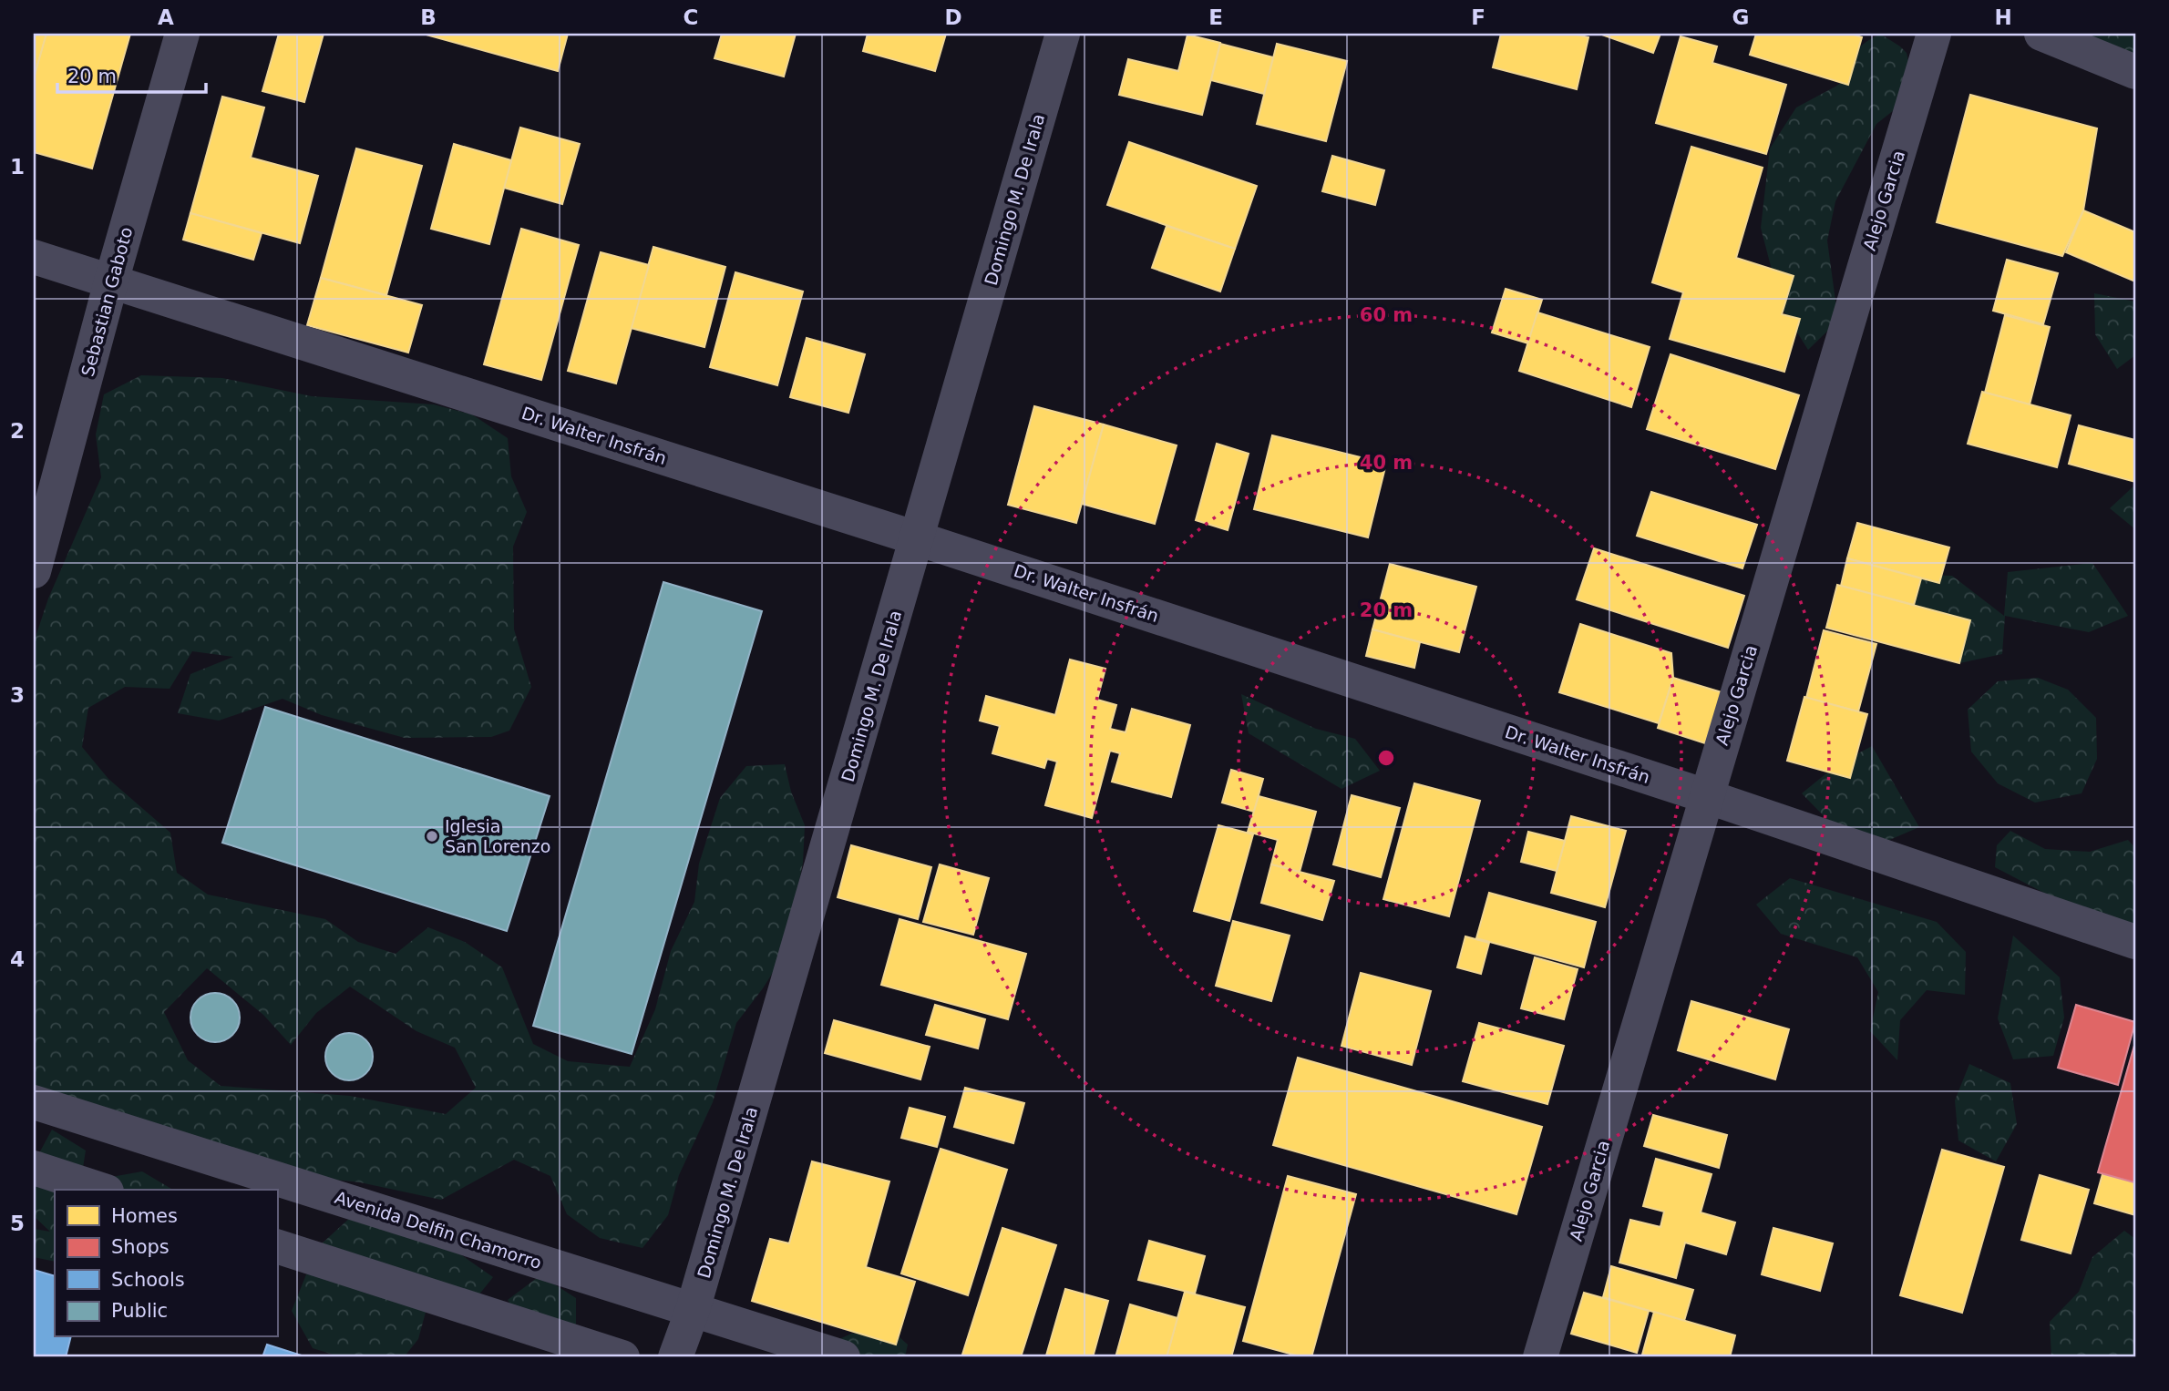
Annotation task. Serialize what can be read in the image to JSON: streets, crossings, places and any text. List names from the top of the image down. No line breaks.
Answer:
{"streets":{"street":["Domingo M. De Irala","Alejo Garcia","Sebastian Gaboto","Dr. Walter Insfrán","Avenida Delfin Chamorro"]},"crossings":[["Domingo M. De Irala","Dr. Walter Insfrán"],["Domingo M. De Irala","Avenida Delfin Chamorro"],["Alejo Garcia","Dr. Walter Insfrán"],["Sebastian Gaboto","Dr. Walter Insfrán"]],"places":["Iglesia San Lorenzo"],"legend":["Homes","Shops","Schools","Public"],"scale_bar":"20 m","grid":{"columns":["A","B","C","D","E","F","G","H"],"rows":["1","2","3","4","5"]},"rings":["60 m","40 m","20 m"]}
